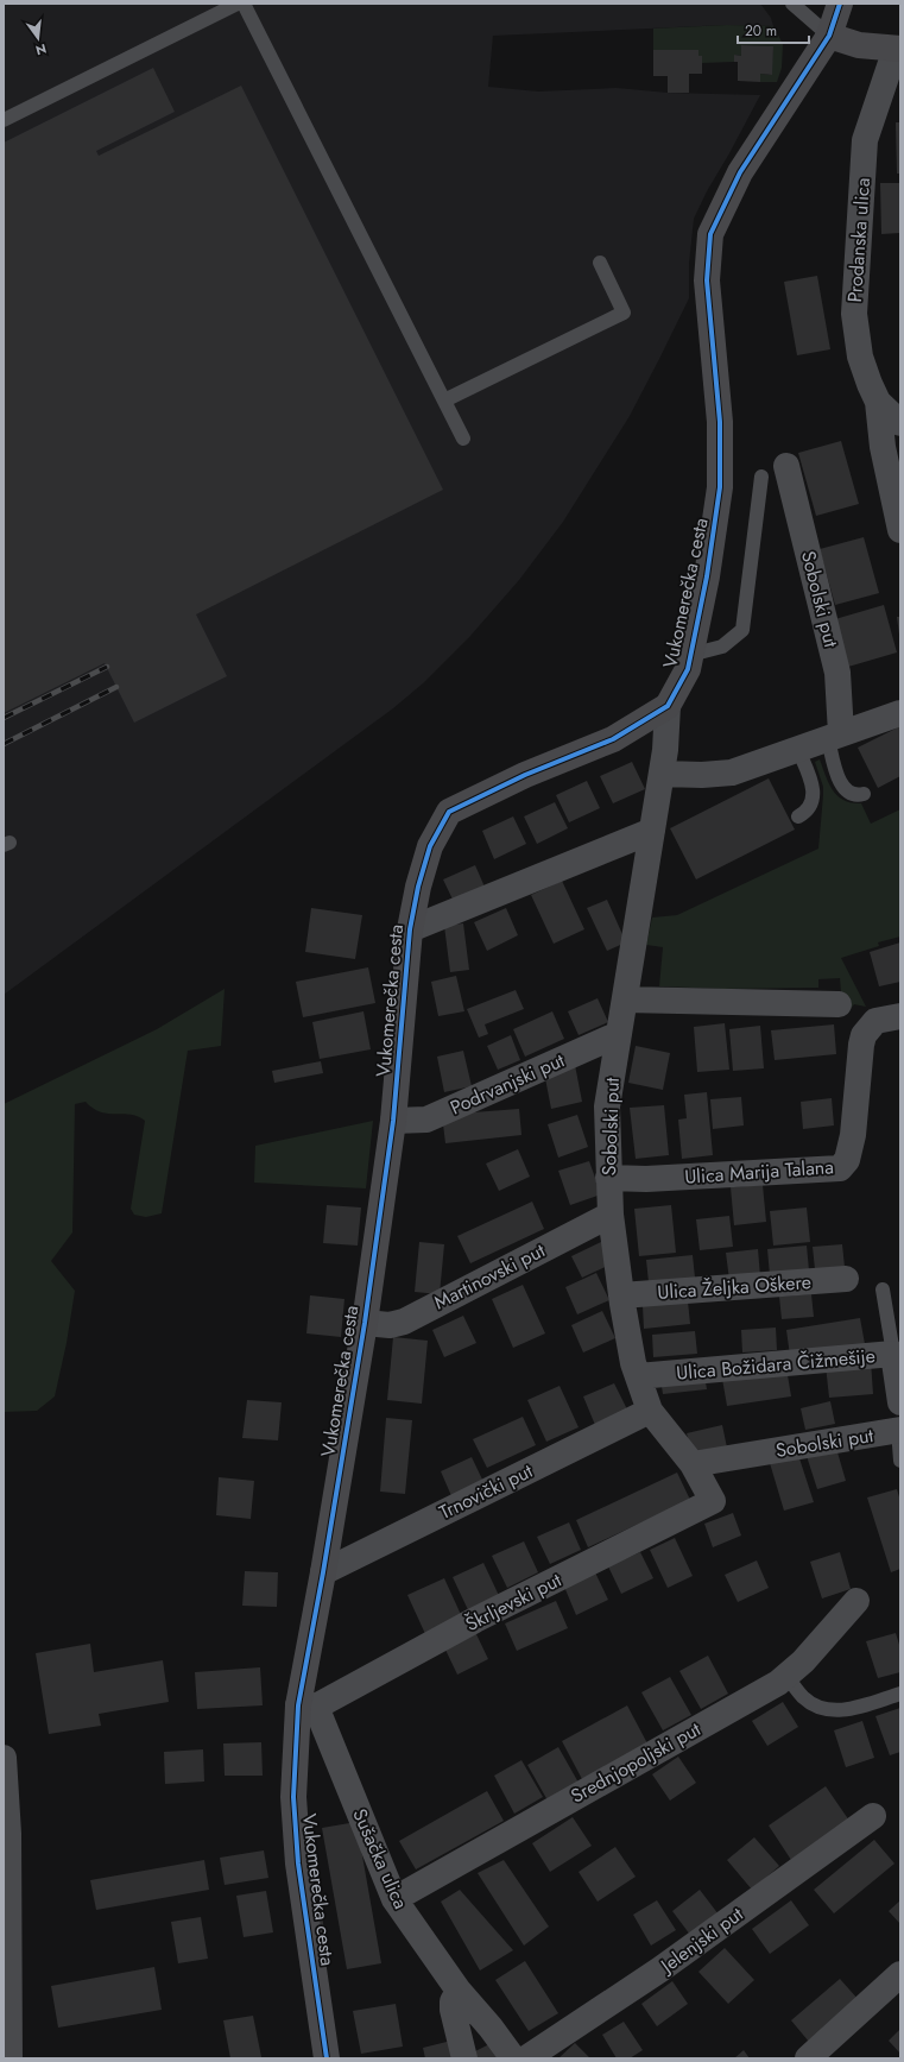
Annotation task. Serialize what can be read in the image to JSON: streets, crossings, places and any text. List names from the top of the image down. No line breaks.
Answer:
{"streets":{"street":["Prodanska ulica","Vukomerečka cesta","Sobolski put","Podrvanjski put","Ulica Marija Talana","Martinovski put","Ulica Željka Oškere","Ulica Božidara Čižmešije","Trnovički put","Škrljevski put","Srednjopoljski put","Sušačka ulica","Jelenjski put"]},"crossings":[["Vukomerečka cesta","Sobolski put"],["Vukomerečka cesta","Podrvanjski put"],["Vukomerečka cesta","Martinovski put"],["Vukomerečka cesta","Trnovički put"],["Vukomerečka cesta","Škrljevski put"],["Vukomerečka cesta","Sušačka ulica"],["Sobolski put","Podrvanjski put"],["Sobolski put","Ulica Marija Talana"],["Sobolski put","Martinovski put"],["Sobolski put","Ulica Željka Oškere"],["Sobolski put","Ulica Božidara Čižmešije"],["Sobolski put","Trnovički put"],["Sobolski put","Škrljevski put"],["Škrljevski put","Sušačka ulica"],["Srednjopoljski put","Sušačka ulica"]],"scale_bar":"20 m","north":"bottom"}
